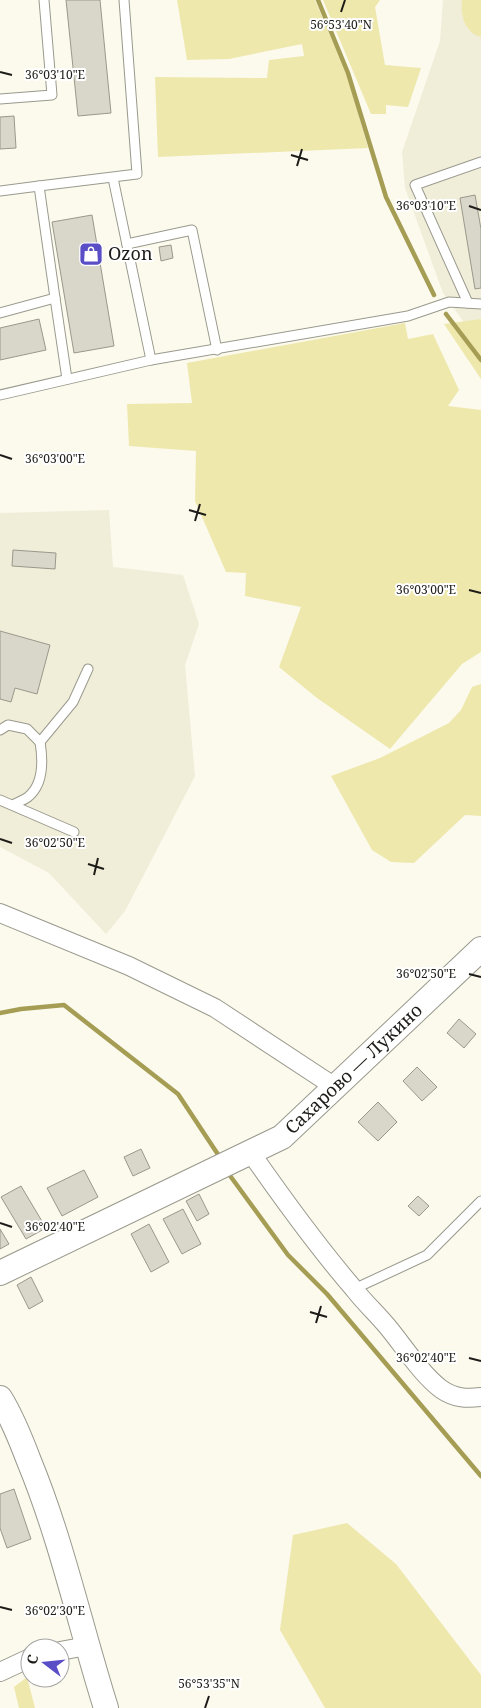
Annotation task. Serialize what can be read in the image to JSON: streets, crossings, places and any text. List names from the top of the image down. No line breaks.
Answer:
{"streets":{"street":["Сахарово — Лукино"]},"places":{"shop":["Ozon"]},"north":"left","coordinates":["56°53'40\"N","36°03'10\"E","36°03'00\"E","36°02'50\"E","36°02'40\"E","36°02'30\"E","56°53'35\"N"]}
